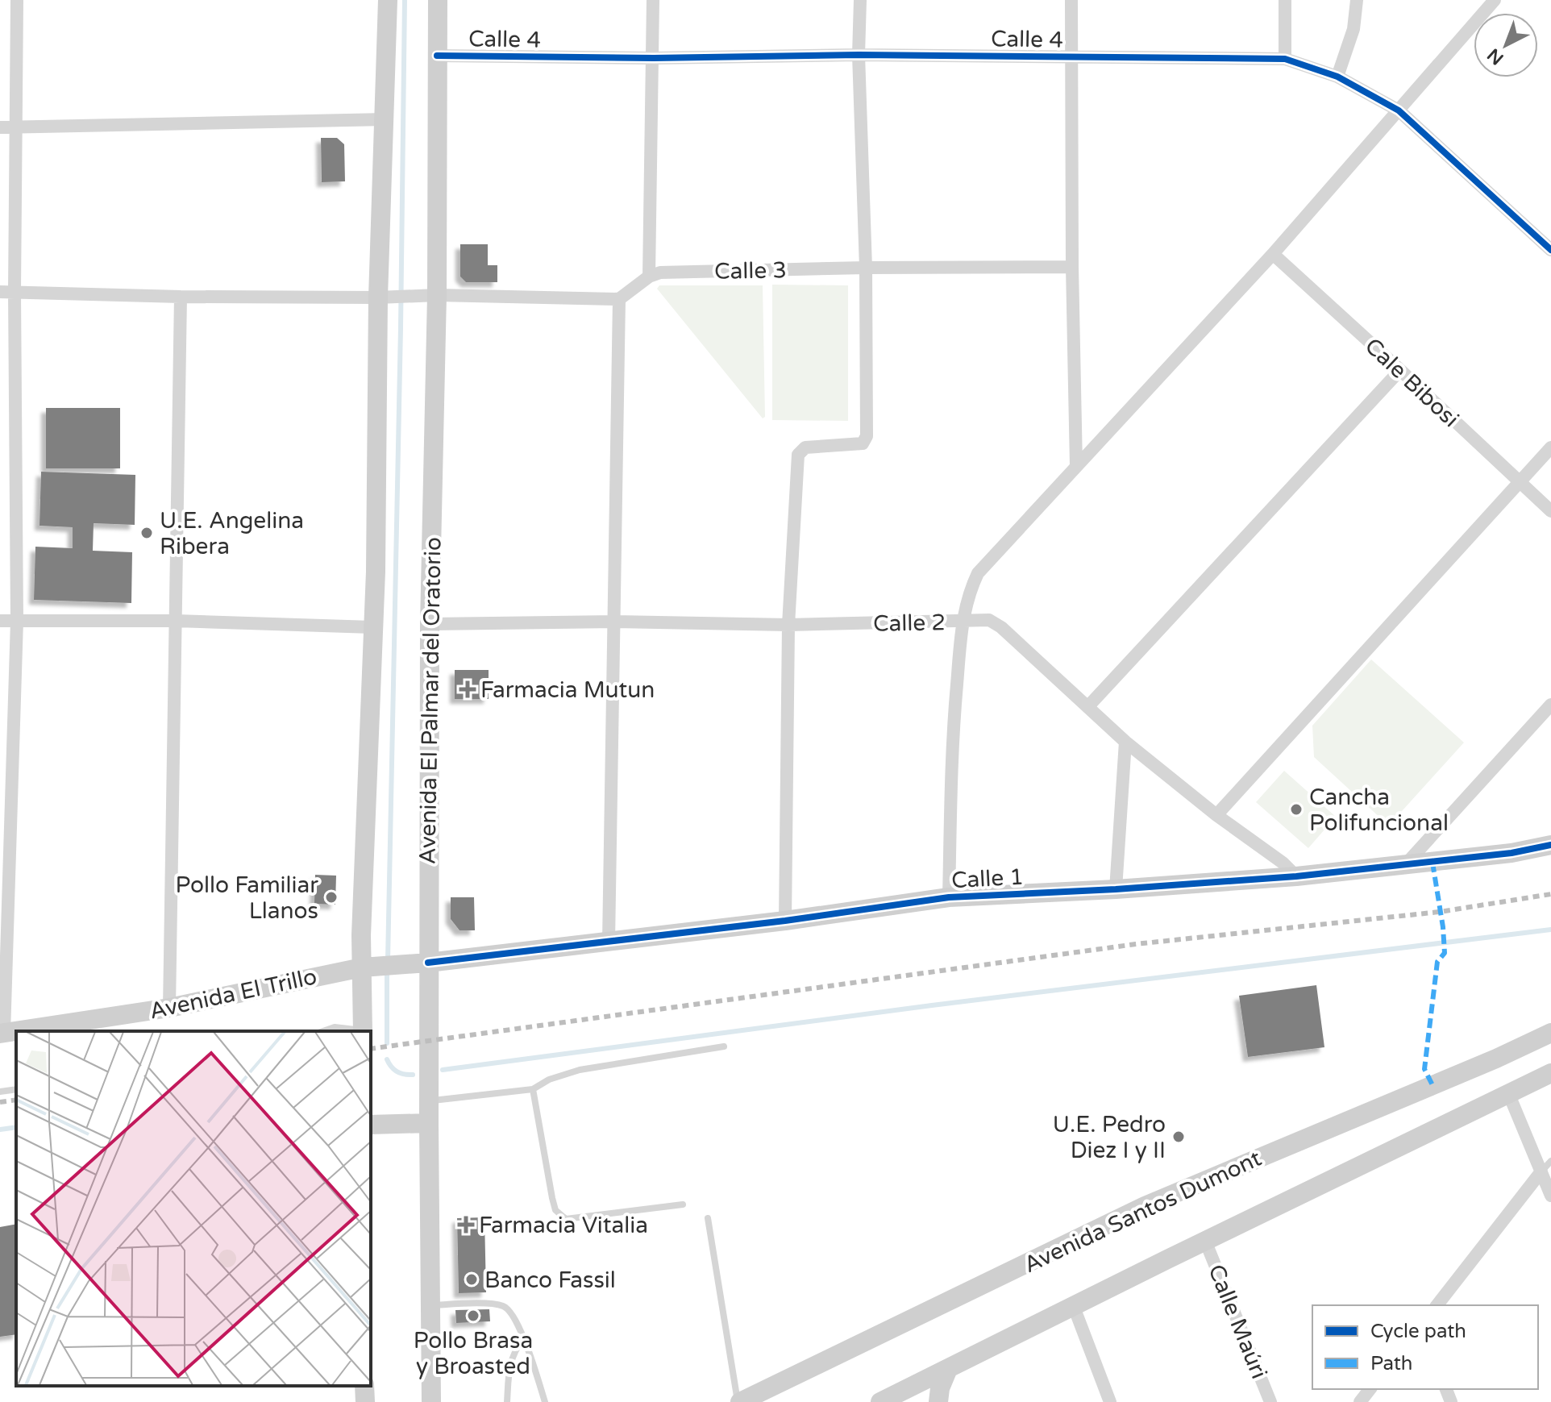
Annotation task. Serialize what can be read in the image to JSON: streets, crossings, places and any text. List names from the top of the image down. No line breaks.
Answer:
{"streets":{"main road":["Avenida El Palmar del Oratorio","Calle 1","Avenida El Trillo","Avenida Santos Dumont"],"street":["Calle 4","Calle 3","Cale Bibosi","Calle 2","Calle Maúri"]},"crossings":[["Calle 4","Avenida El Palmar del Oratorio"],["Calle 2","Avenida El Palmar del Oratorio"],["Calle 2","Calle 1"],["Avenida El Palmar del Oratorio","Calle 1"],["Avenida El Palmar del Oratorio","Avenida El Trillo"],["Calle 1","Avenida El Trillo"]],"places":{"other":["U.E. Angelina Ribera","Cancha Polifuncional","Pollo Familiar Llanos","U.E. Pedro Diez I y II","Banco Fassil","Pollo Brasa y Broasted"],"health":["Farmacia Mutun","Farmacia Vitalia"]},"legend":["Cycle path","Path"],"north":"bottom left"}
